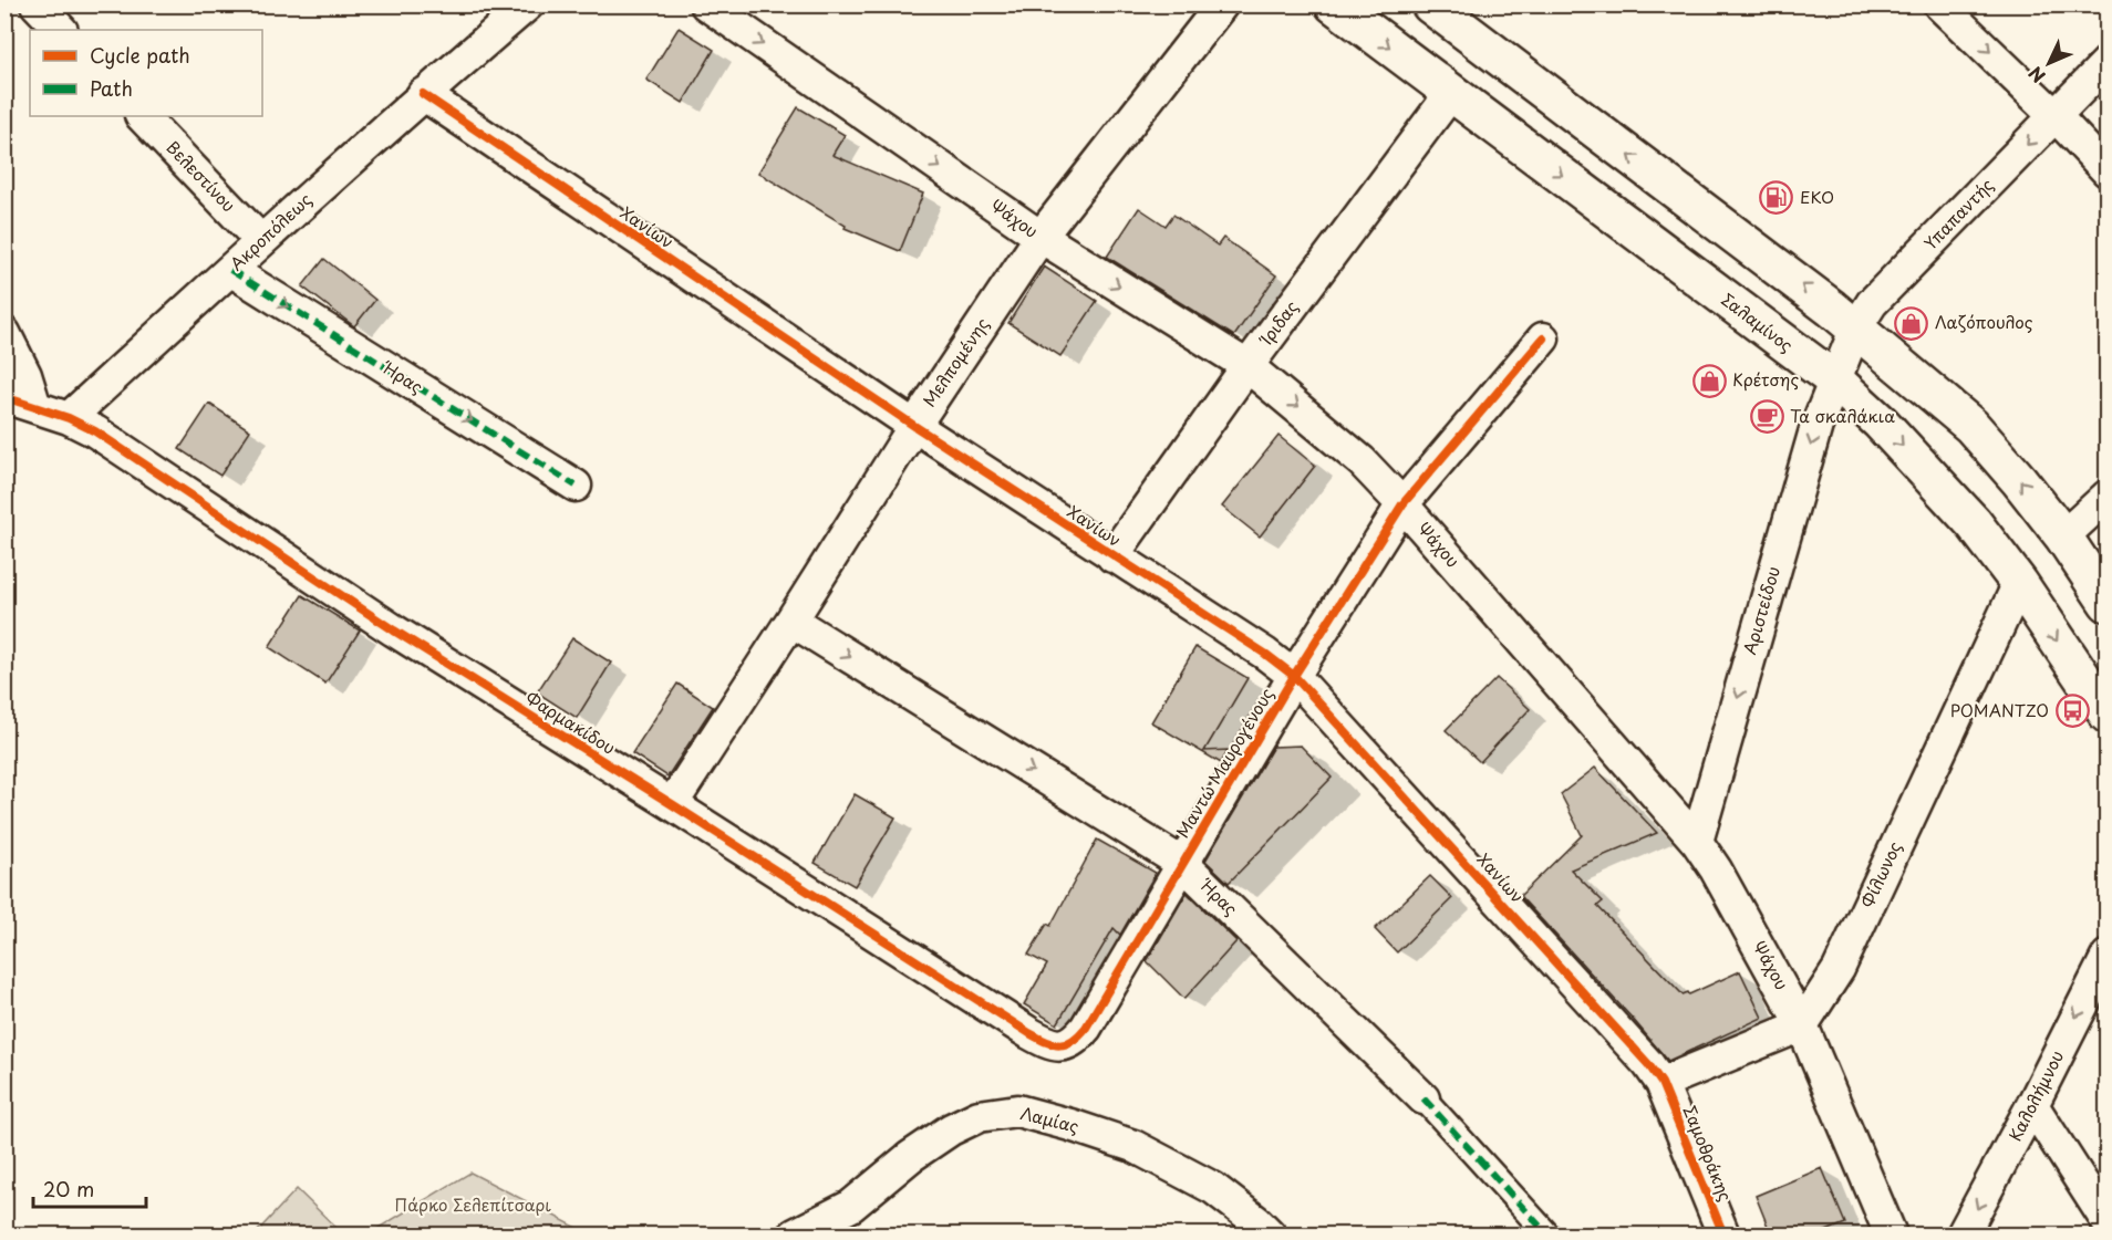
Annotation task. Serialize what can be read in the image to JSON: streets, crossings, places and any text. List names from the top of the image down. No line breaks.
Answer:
{"streets":{"main road":["Σαλαμίνος"],"street":["Βελεστίνου","Υπαπαντής","Ψάχου","Χανίων","Ακροπόλεως","Ίριδας","Μελπομένης","Ήρας","Αριστείδου","Φαρμακίδου","Μαντώ Μαυρογένους","Φίλωνος","Καλολήμνου","Λαμίας","Σαμοθράκης"]},"crossings":[["Βελεστίνου","Ακροπόλεως"],["Υπαπαντής","Σαλαμίνος"],["Υπαπαντής","Αριστείδου"],["Ψάχου","Ίριδας"],["Ψάχου","Μελπομένης"],["Ψάχου","Αριστείδου"],["Ψάχου","Μαντώ Μαυρογένους"],["Ψάχου","Φίλωνος"],["Χανίων","Ακροπόλεως"],["Χανίων","Ίριδας"],["Χανίων","Μελπομένης"],["Χανίων","Μαντώ Μαυρογένους"],["Χανίων","Σαμοθράκης"],["Ακροπόλεως","Ήρας"],["Ακροπόλεως","Φαρμακίδου"],["Ίριδας","Σαλαμίνος"],["Σαλαμίνος","Αριστείδου"],["Σαλαμίνος","Φίλωνος"],["Μελπομένης","Ήρας"],["Μελπομένης","Φαρμακίδου"],["Ήρας","Μαντώ Μαυρογένους"],["Φαρμακίδου","Μαντώ Μαυρογένους"]],"one_way":["Υπαπαντής","Ψάχου","Ήρας","Αριστείδου","Καλολήμνου"],"parks":["Πάρκο Σελεπίτσαρι"],"places":{"fuel station":["EKO"],"shop":["Λαζόπουλος","Κρέτσης"],"cafe":["Τα σκαλάκια"],"bus stop":["ΡΟΜΑΝΤΖΟ"]},"legend":["Cycle path","Path"],"scale_bar":"20 m","north":"bottom left"}
